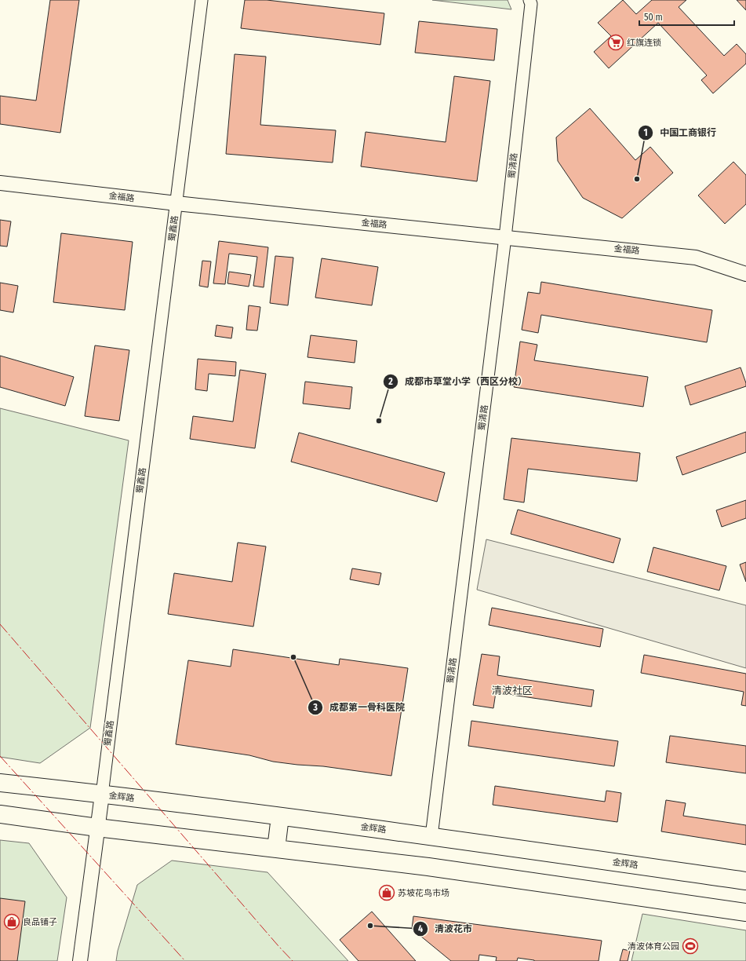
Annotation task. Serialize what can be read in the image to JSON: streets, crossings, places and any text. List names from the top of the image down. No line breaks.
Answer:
{"streets":{"main road":["金辉路"],"street":["蜀清路","金福路","蜀鑫路"]},"crossings":[["蜀清路","金福路"],["蜀清路","金辉路"],["金福路","蜀鑫路"],["蜀鑫路","金辉路"]],"districts":["清波社区"],"places":{"supermarket":["红旗连锁"],"other":["中国工商银行","成都市草堂小学（西区分校）","成都第一骨科医院","清波花市"],"shop":["苏坡花鸟市场","良品铺子"],"sports":["清波体育公园"]},"scale_bar":"50 m"}
